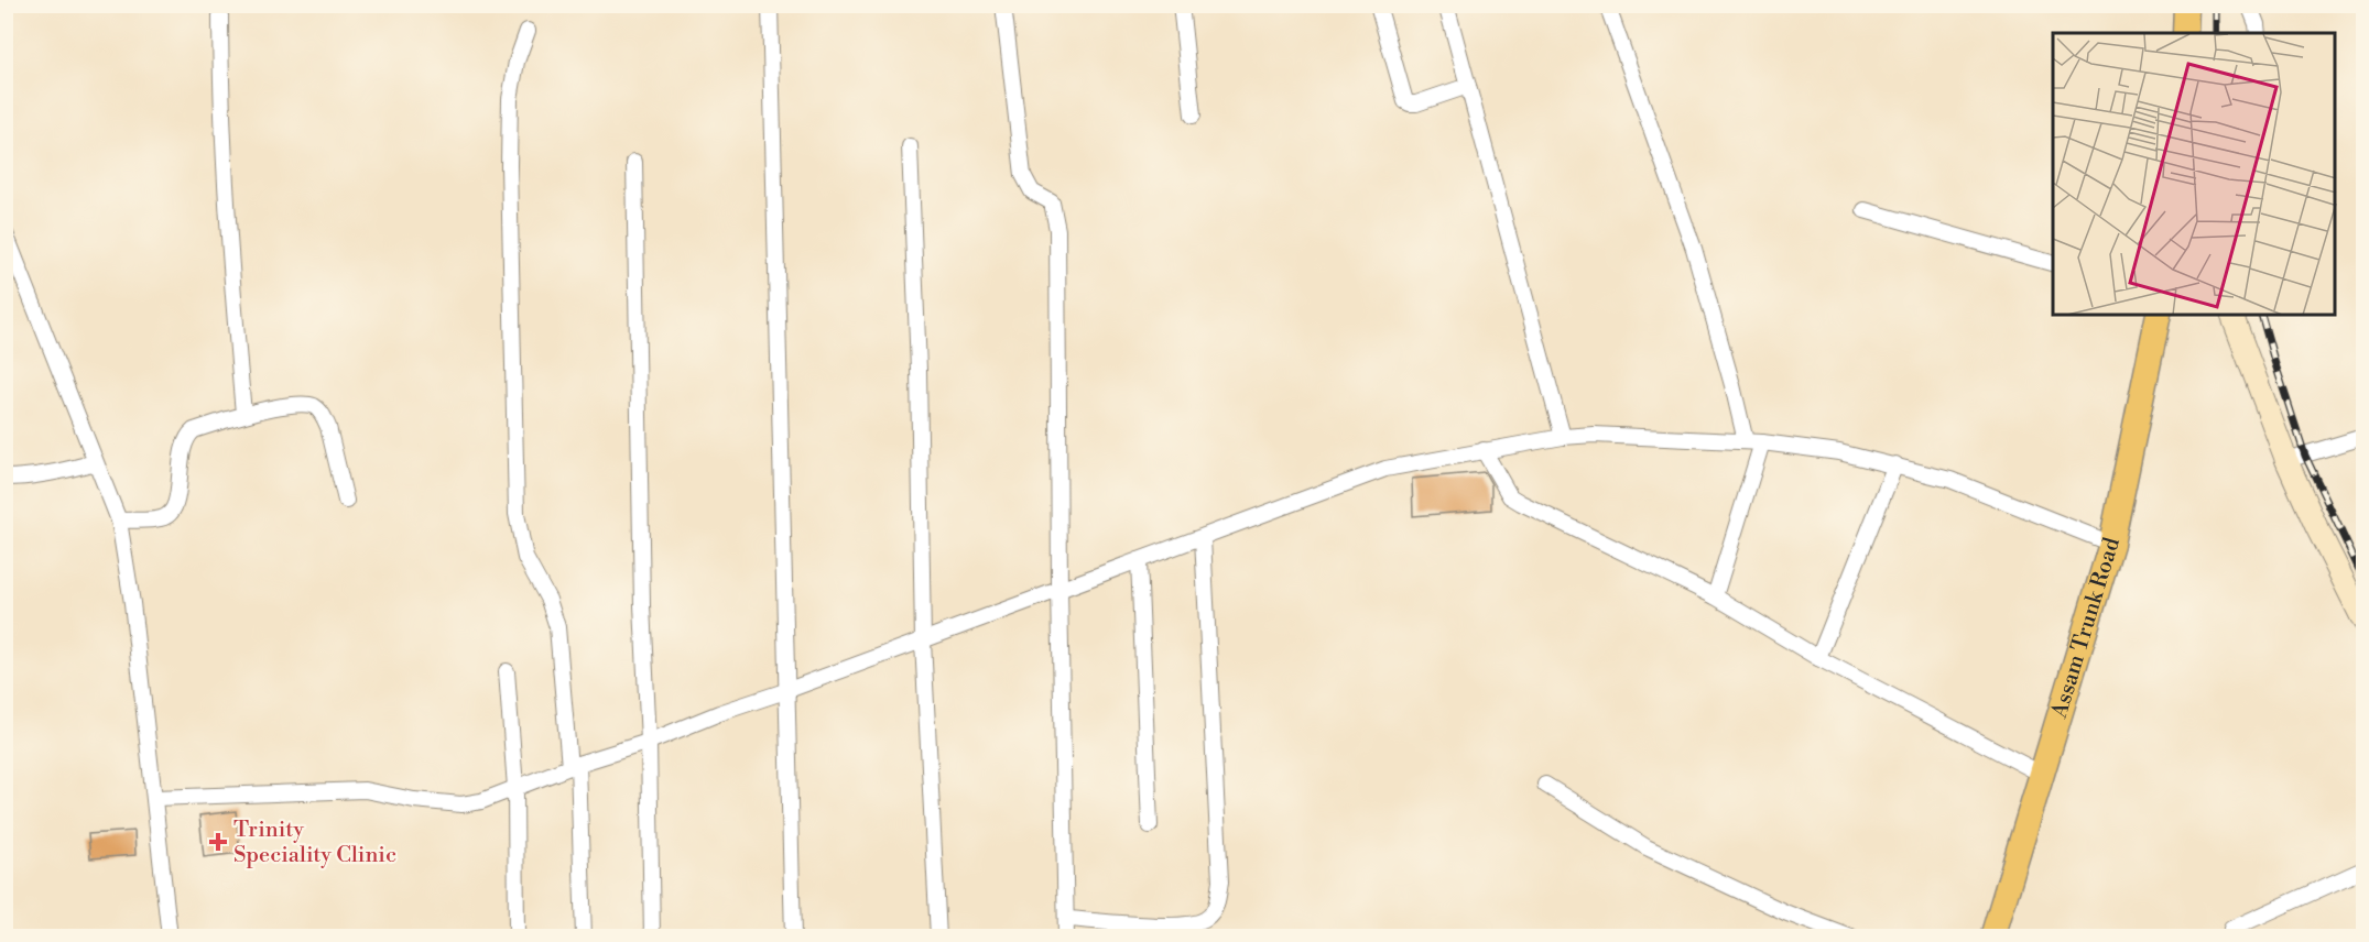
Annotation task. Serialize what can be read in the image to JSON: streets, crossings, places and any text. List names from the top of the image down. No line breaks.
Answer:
{"streets":{"main road":["Assam Trunk Road"]},"places":{"health":["Trinity Speciality Clinic"]}}
